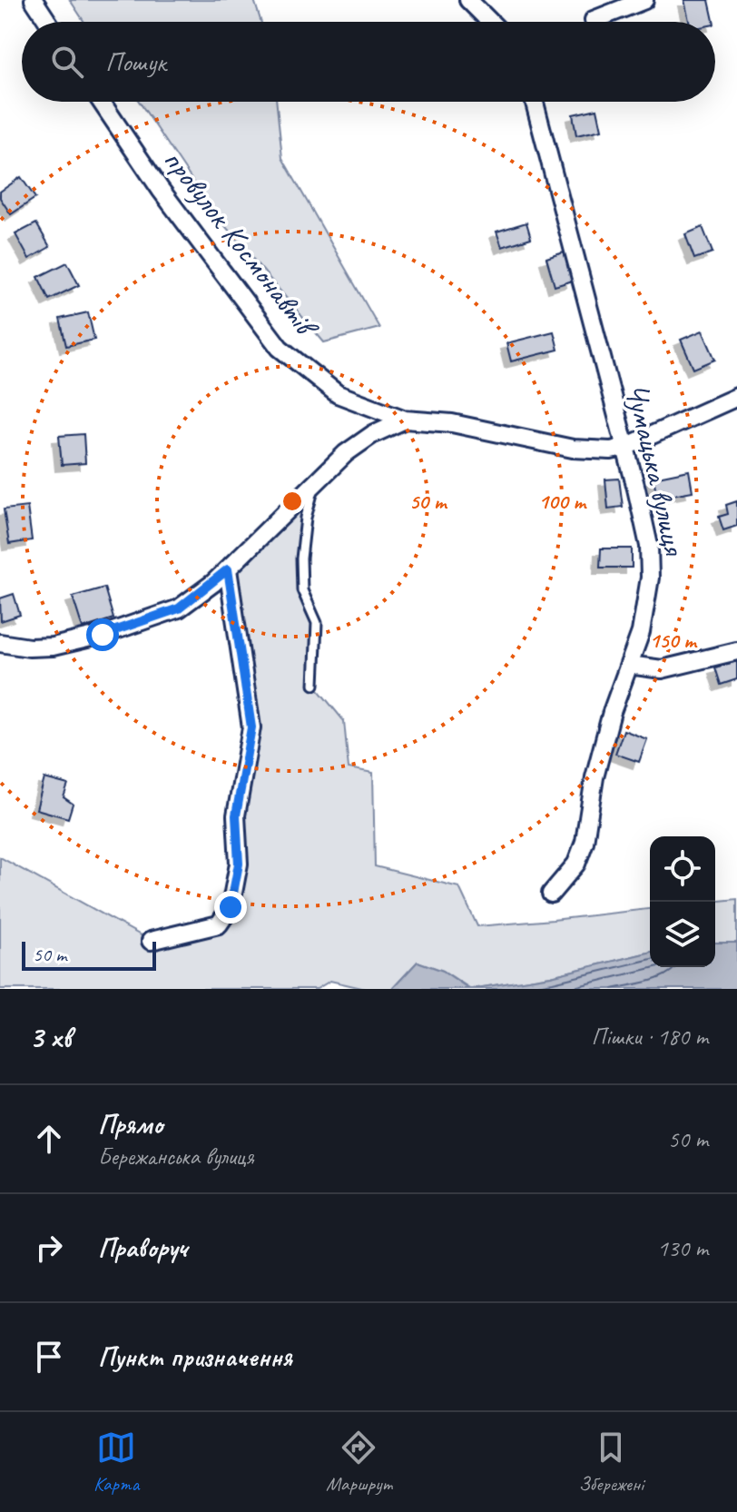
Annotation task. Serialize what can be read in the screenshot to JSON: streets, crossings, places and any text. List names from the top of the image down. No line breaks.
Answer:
{"streets":{"street":["провулок Космонавтів","Чумацька вулиця"]},"scale_bar":"50 m","page":{"search":"Пошук","scale":"50 m","heading":["3 хв","Пішки · 180 m"],"list":[["Прямо","Бережанська вулиця","50 m"],["Праворуч","130 m"],"Пункт призначення"],"nav":["Карта","Маршрут","Збережені"]},"rings":["50 m","100 m","150 m"]}
